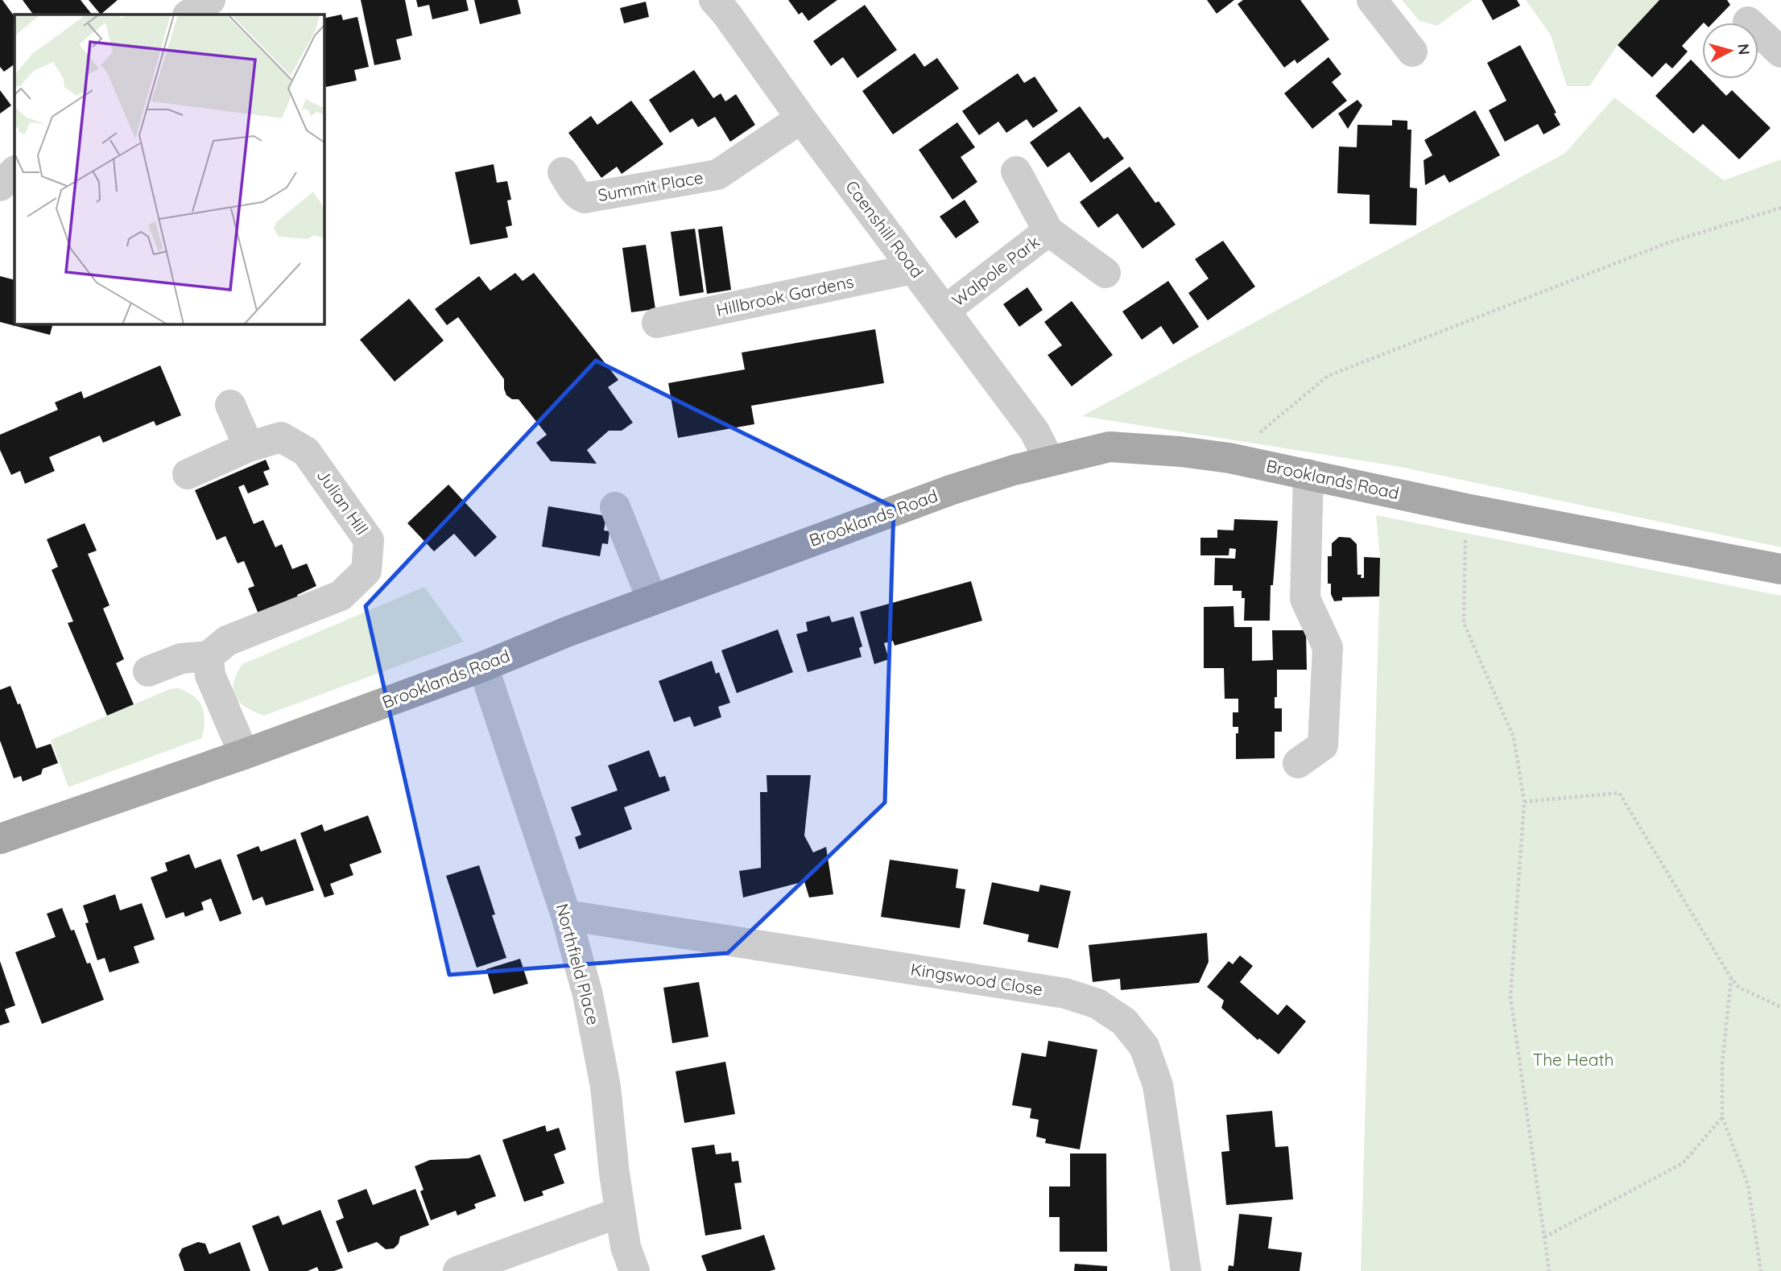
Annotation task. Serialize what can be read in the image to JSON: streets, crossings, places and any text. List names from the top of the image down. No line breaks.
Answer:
{"streets":{"main road":["Brooklands Road"],"street":["Summit Place","Caenshill Road","Walpole Park","Hillbrook Gardens","Julian Hill","Northfield Place","Kingswood Close"]},"crossings":[["Summit Place","Caenshill Road"],["Caenshill Road","Walpole Park"],["Caenshill Road","Hillbrook Gardens"],["Caenshill Road","Brooklands Road"],["Brooklands Road","Northfield Place"],["Northfield Place","Kingswood Close"]],"parks":["The Heath"],"north":"right"}
